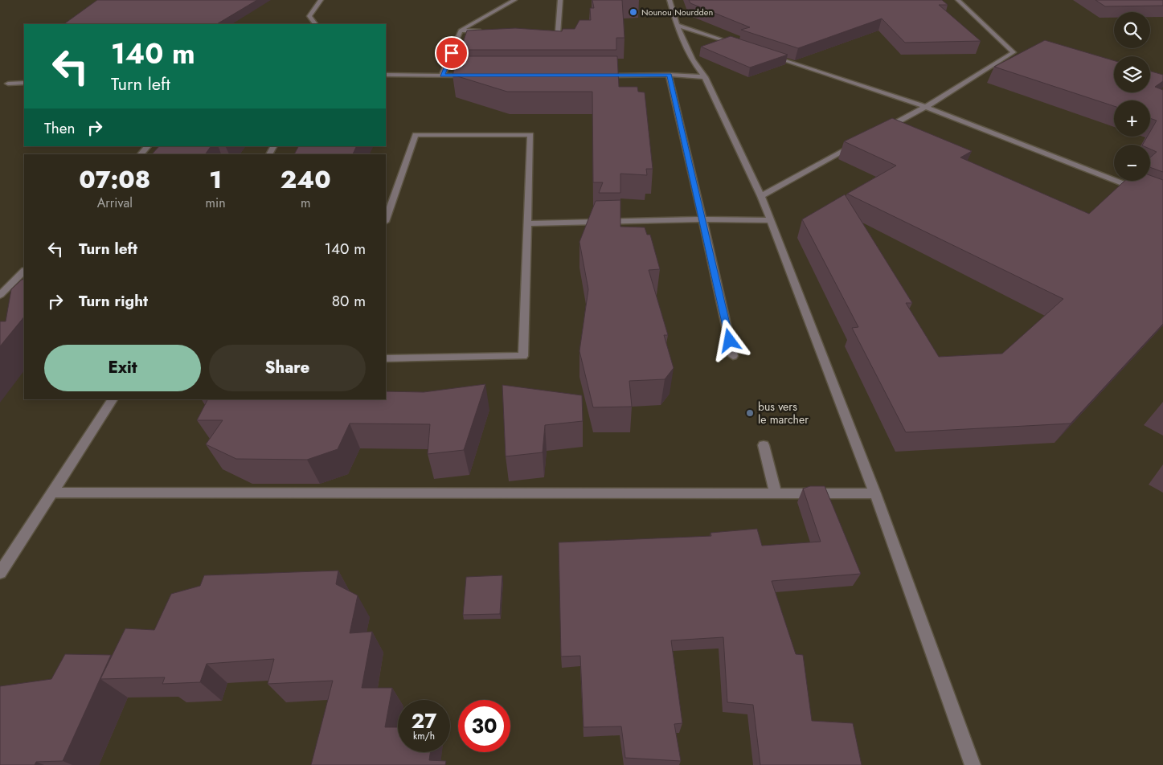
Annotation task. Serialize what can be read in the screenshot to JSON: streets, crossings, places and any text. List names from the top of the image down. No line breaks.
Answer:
{"places":["Nounou Nourdden","bus vers le marcher"],"page":{"map_buttons":["+","−"],"turn":["140 m","Turn left"],"then":"Then","eta":["07:08","Arrival","1","min","240","m"],"list":[{"name":"Turn left","value":"140 m"},{"name":"Turn right","value":"80 m"}],"buttons":["Exit","Share"],"speed":"27 km/h","limit":"30"}}
